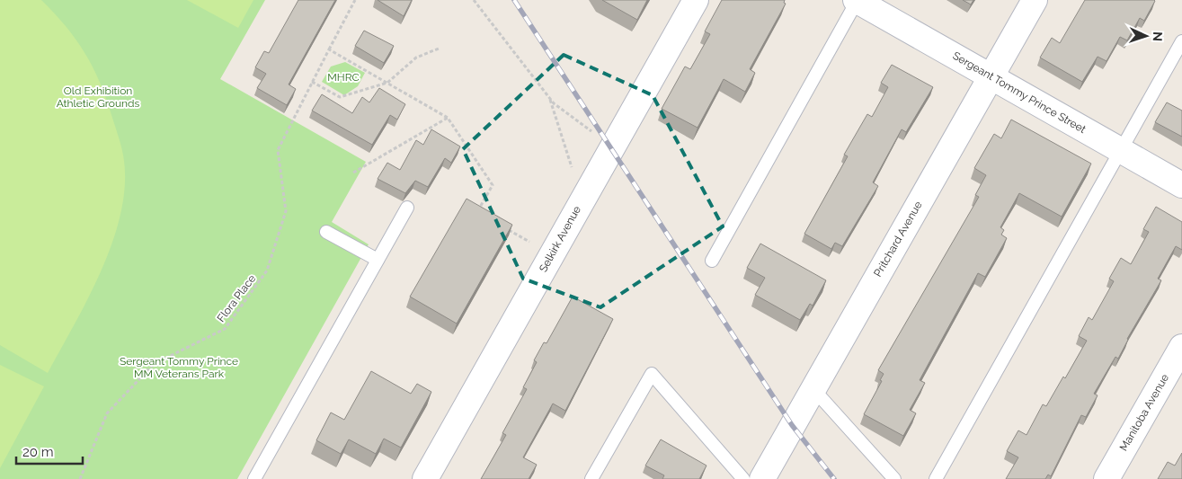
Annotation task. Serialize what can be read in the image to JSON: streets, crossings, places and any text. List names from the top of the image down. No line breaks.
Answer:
{"streets":{"street":["Sergeant Tommy Prince Street","Selkirk Avenue","Pritchard Avenue","Manitoba Avenue"],"path":["Flora Place"]},"crossings":[["Sergeant Tommy Prince Street","Pritchard Avenue"]],"parks":["MHRC","Old Exhibition Athletic Grounds","Sergeant Tommy Prince MM Veterans Park"],"scale_bar":"20 m","north":"right"}
